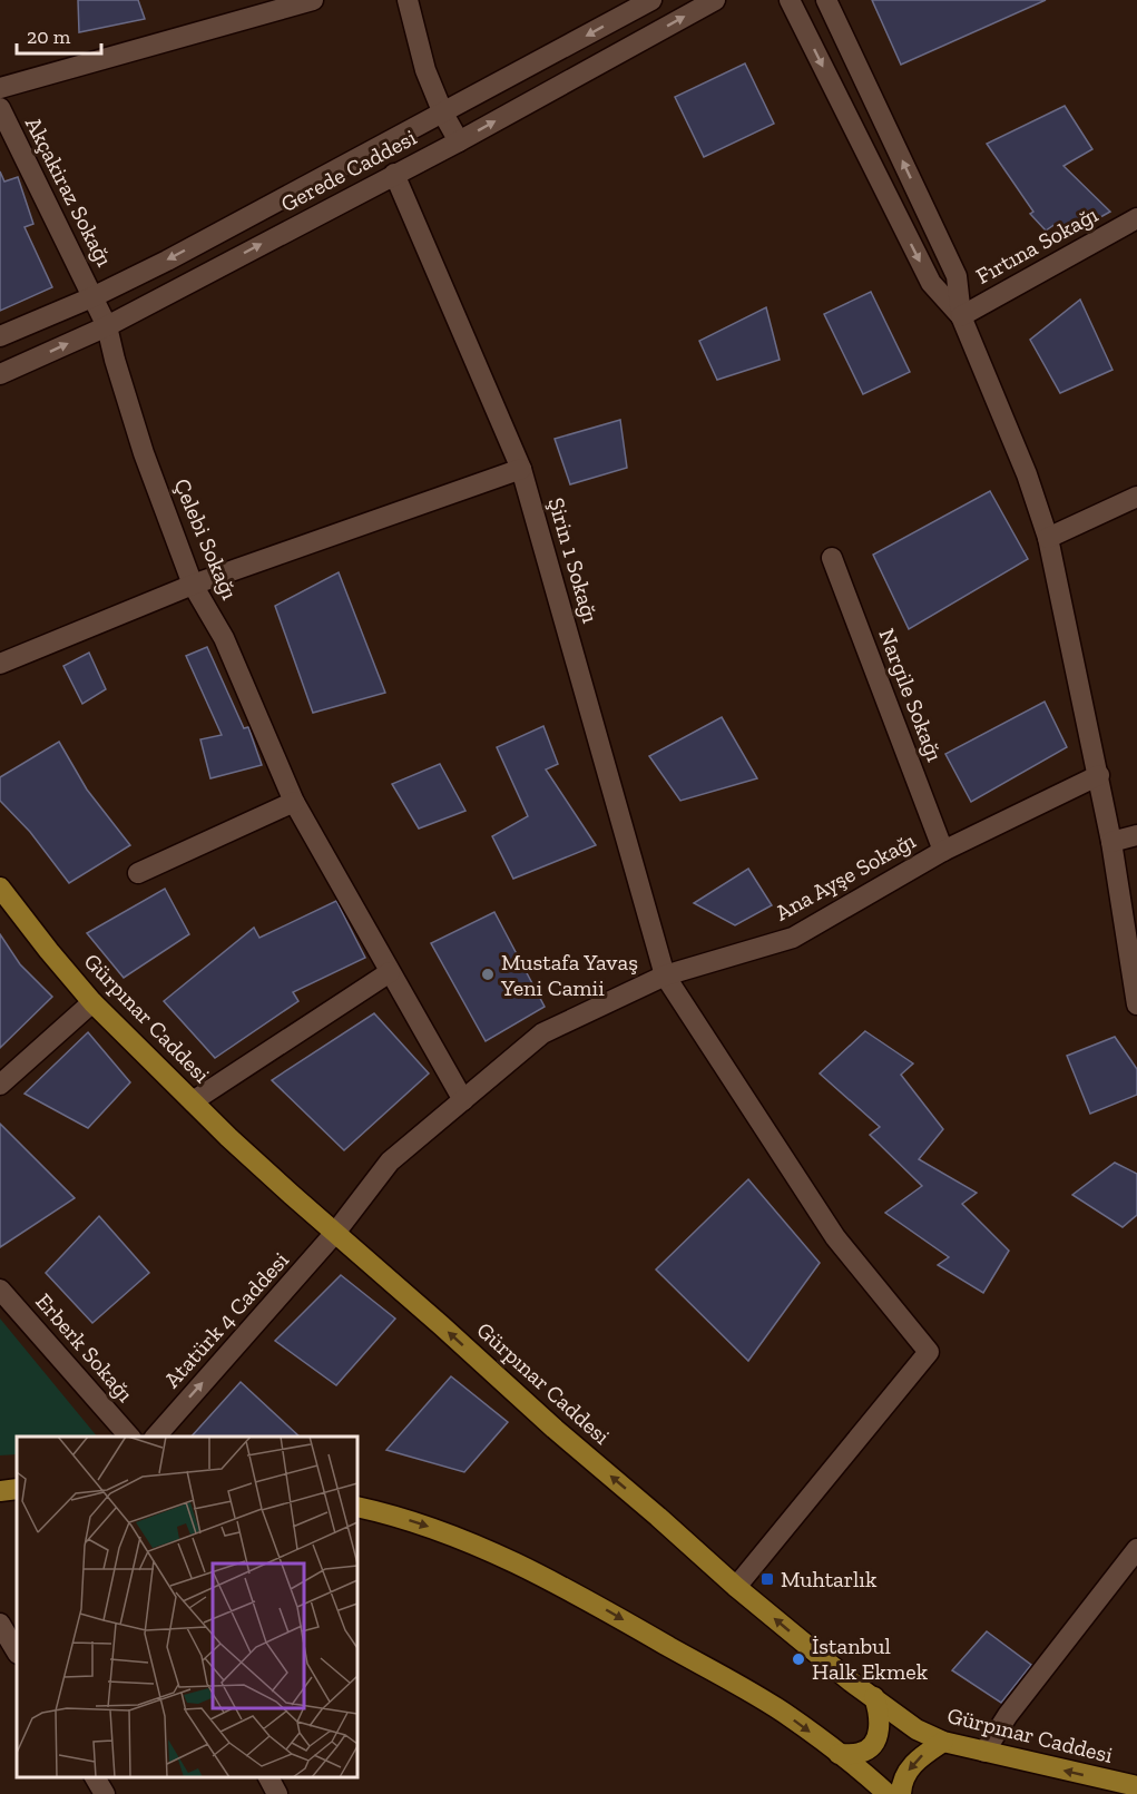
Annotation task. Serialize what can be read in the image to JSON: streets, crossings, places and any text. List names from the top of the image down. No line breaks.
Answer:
{"streets":{"main road":["Gürpınar Caddesi"],"street":["Gerede Caddesi","Akçakiraz Sokağı","Fırtına Sokağı","Çelebi Sokağı","Şirin 1 Sokağı","Nargile Sokağı","Ana Ayşe Sokağı","Atatürk 4 Caddesi","Erberk Sokağı"]},"crossings":[["Gerede Caddesi","Akçakiraz Sokağı"],["Gerede Caddesi","Çelebi Sokağı"],["Gerede Caddesi","Şirin 1 Sokağı"],["Akçakiraz Sokağı","Çelebi Sokağı"],["Çelebi Sokağı","Ana Ayşe Sokağı"],["Şirin 1 Sokağı","Ana Ayşe Sokağı"],["Şirin 1 Sokağı","Gürpınar Caddesi"],["Nargile Sokağı","Ana Ayşe Sokağı"],["Ana Ayşe Sokağı","Gürpınar Caddesi"],["Ana Ayşe Sokağı","Atatürk 4 Caddesi"],["Gürpınar Caddesi","Atatürk 4 Caddesi"]],"one_way":["Atatürk 4 Caddesi"],"places":{"other":["Mustafa Yavaş Yeni Camii","İstanbul Halk Ekmek"],"transit":["Muhtarlık"]},"scale_bar":"20 m"}
